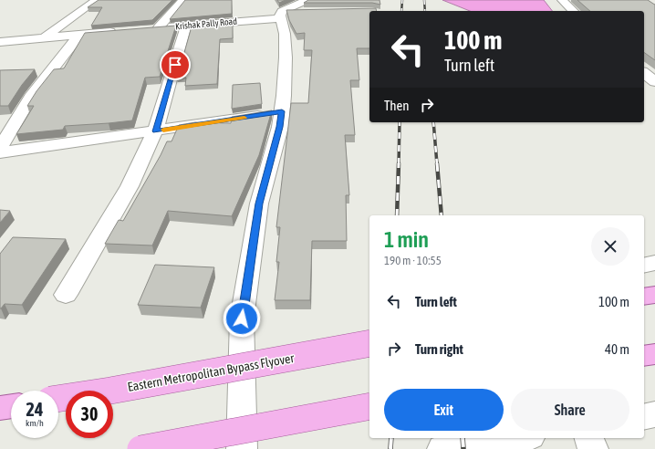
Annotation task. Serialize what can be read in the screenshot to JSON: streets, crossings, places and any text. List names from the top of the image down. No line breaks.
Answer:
{"streets":{"main road":["Eastern Metropolitan Bypass Flyover"],"street":["Krishak Pally Road"]},"page":{"turn":["100 m","Turn left"],"then":"Then","heading":["1 min","190 m · 10:55"],"list":[{"name":"Turn left","value":"100 m"},{"name":"Turn right","value":"40 m"}],"buttons":["Exit","Share"],"speed":"24 km/h","limit":"30"}}
